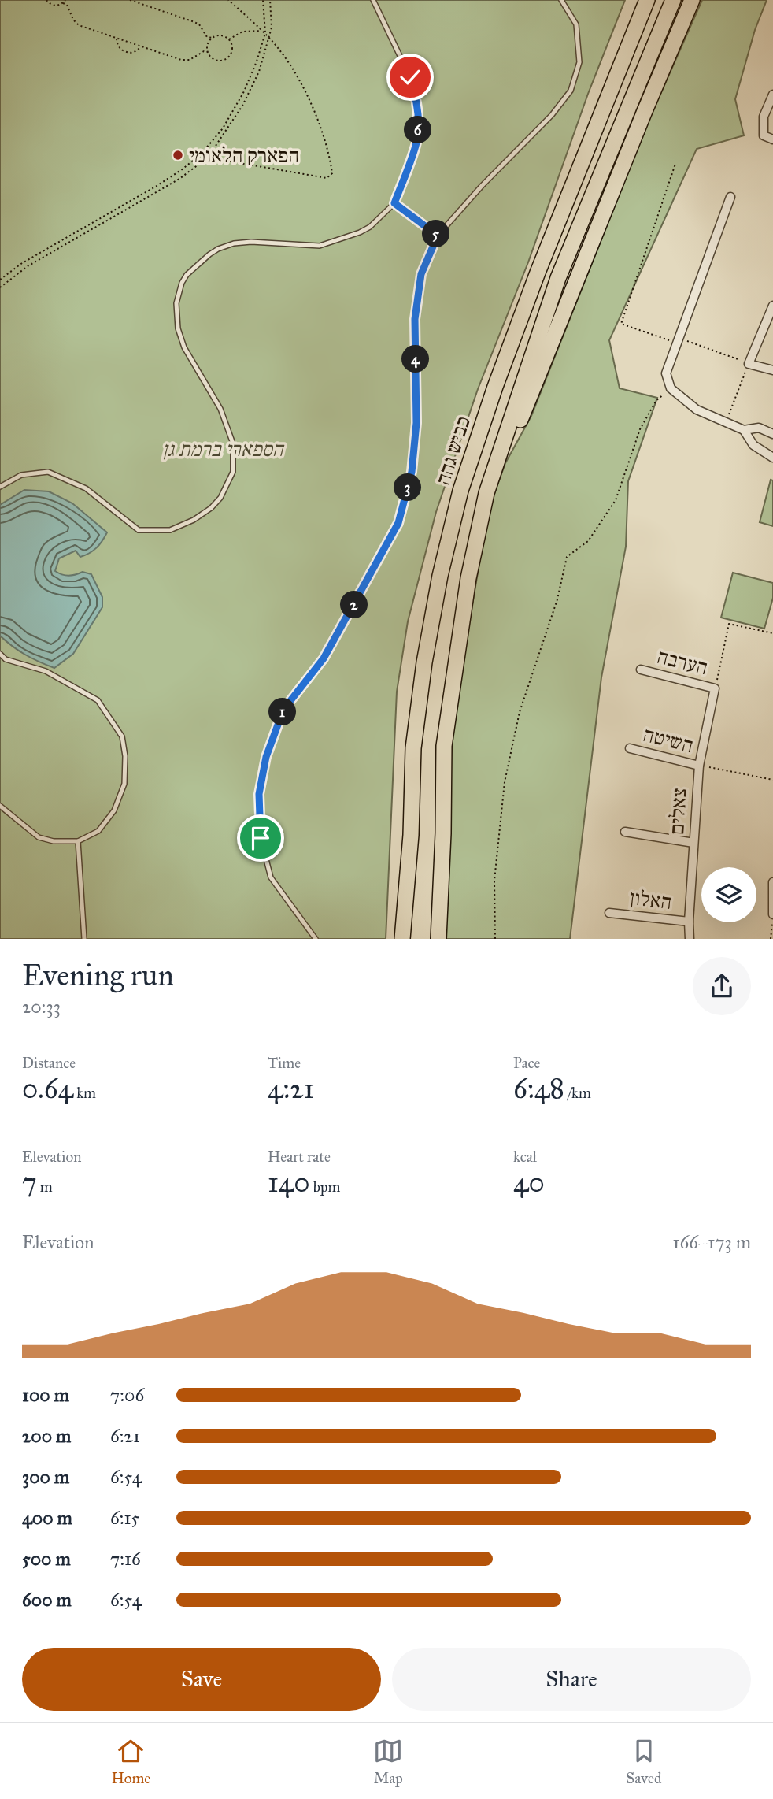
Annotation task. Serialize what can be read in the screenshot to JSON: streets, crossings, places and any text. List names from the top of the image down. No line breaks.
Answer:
{"streets":{"highway":["כביש גהה"],"street":["הערבה","השיטה","צאלים","האלון"]},"crossings":[["הערבה","צאלים"],["השיטה","צאלים"],["צאלים","האלון"]],"parks":["הספארי ברמת גן"],"places":["הפארק הלאומי"],"page":{"pins":["6","5","4","3","2","1"],"heading":["Evening run","20:33"],"stats":[["Distance","0.64 km"],["Time","4:21"],["Pace","6:48 /km"],["Elevation","7 m"],["Heart rate","140 bpm"],["kcal","40"]],"chart":["Elevation","166–173 m"],"list":[{"name":"100 m","note":"7:06"},{"name":"200 m","note":"6:21"},{"name":"300 m","note":"6:54"},{"name":"400 m","note":"6:15"},{"name":"500 m","note":"7:16"},{"name":"600 m","note":"6:54"}],"buttons":["Save","Share"],"tabs":["Home","Map","Saved"]}}
